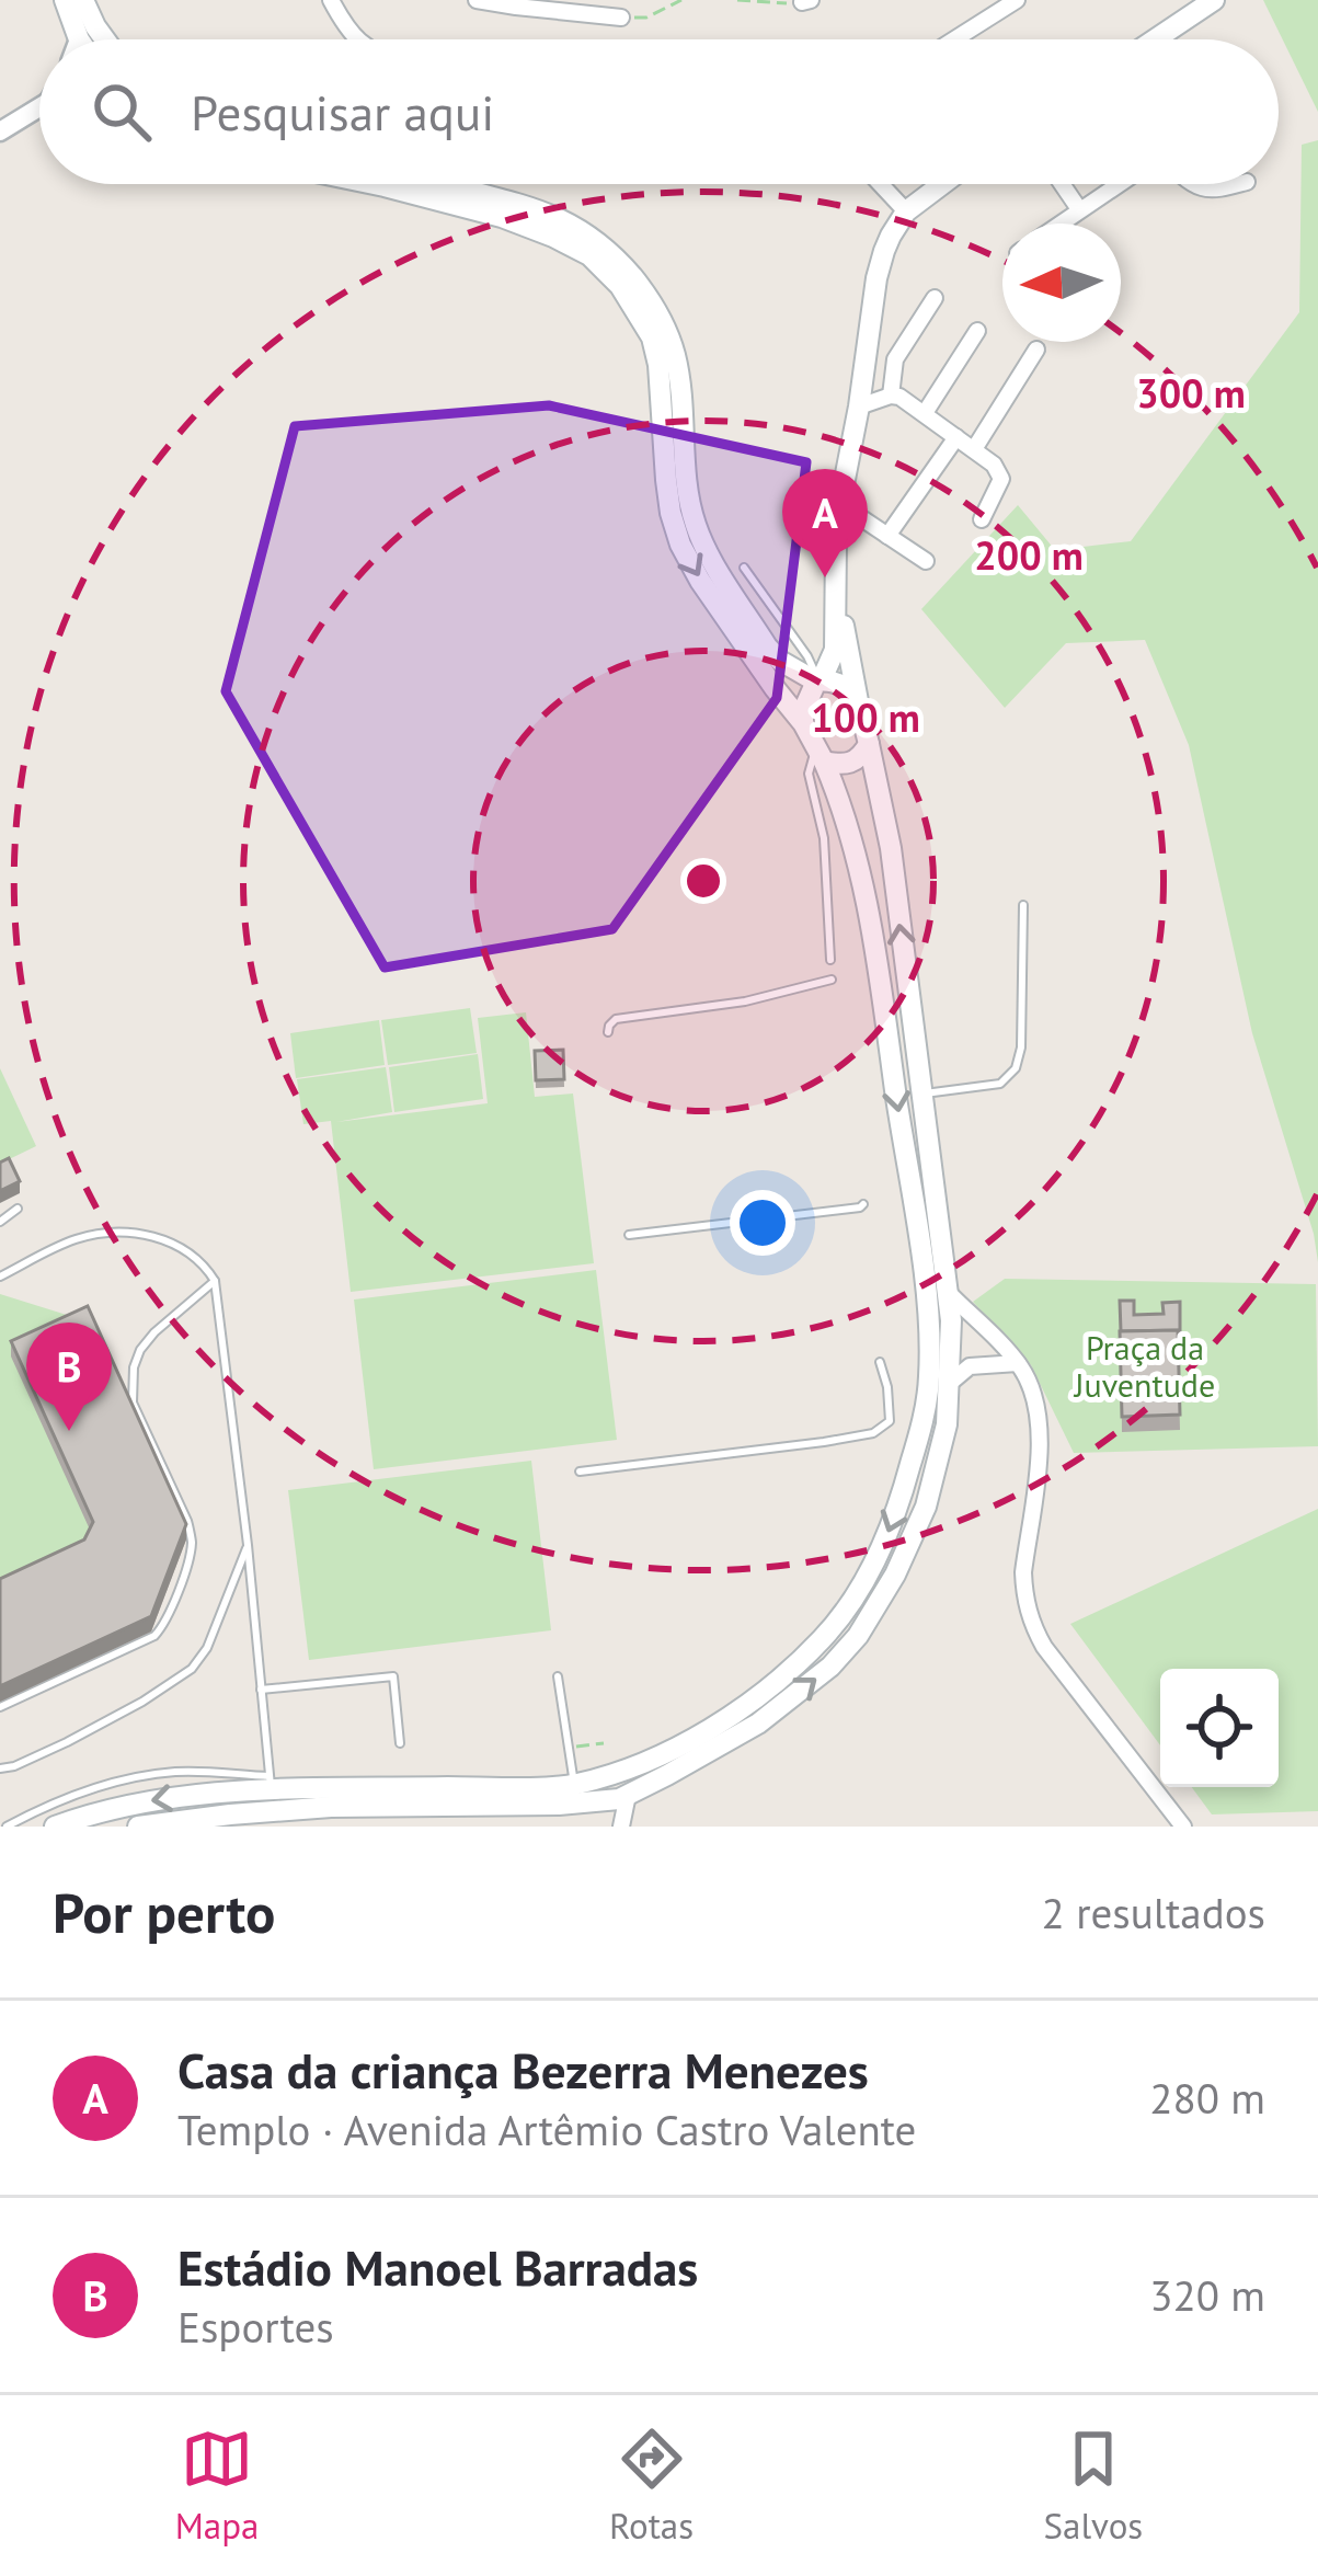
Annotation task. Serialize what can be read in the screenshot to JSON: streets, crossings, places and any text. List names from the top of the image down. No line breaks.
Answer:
{"parks":["Praça da Juventude"],"north":"left","page":{"search":"Pesquisar aqui","pins":["A","B"],"heading":["Por perto","2 resultados"],"list":[{"mark":"A","name":"Casa da criança Bezerra Menezes","note":"Templo · Avenida Artêmio Castro Valente","value":"280 m"},{"mark":"B","name":"Estádio Manoel Barradas","note":"Esportes","value":"320 m"}],"nav":["Mapa","Rotas","Salvos"]},"rings":["300 m","200 m","100 m"]}
